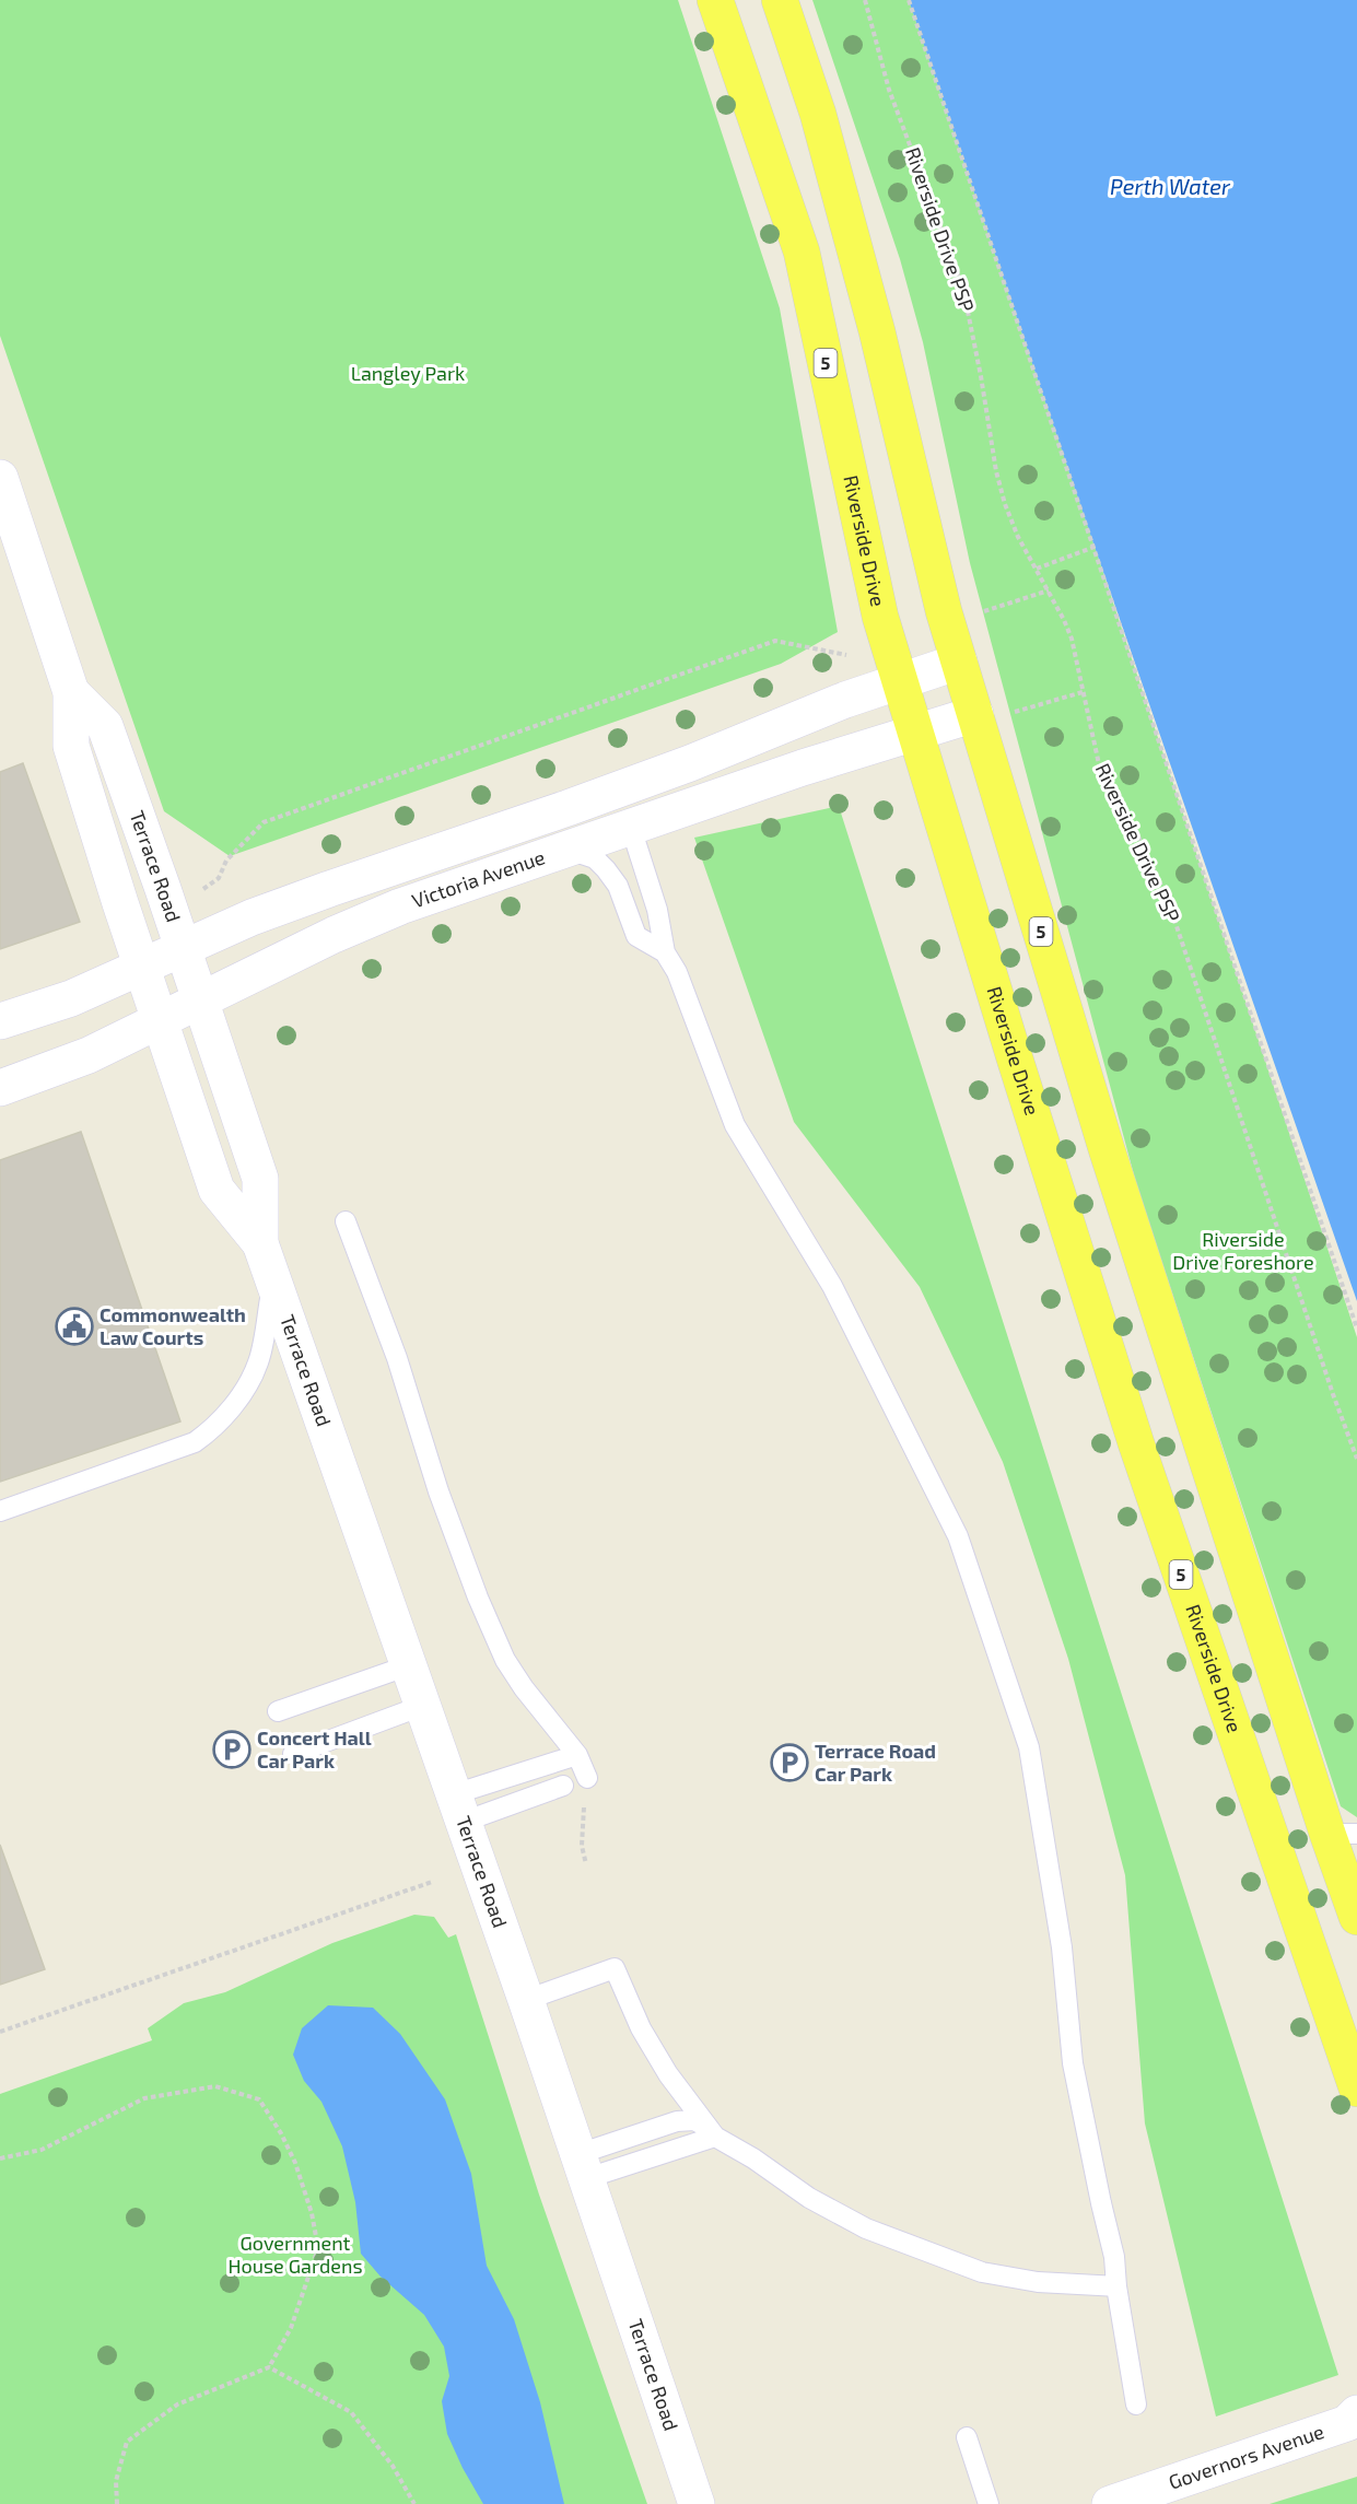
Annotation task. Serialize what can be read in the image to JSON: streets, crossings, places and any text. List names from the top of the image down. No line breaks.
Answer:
{"streets":{"main road":["5","Riverside Drive"],"street":["Terrace Road","Victoria Avenue","Governors Avenue"],"path":["Riverside Drive PSP"]},"crossings":[["5","Victoria Avenue"],["Riverside Drive","Victoria Avenue"],["Terrace Road","Victoria Avenue"]],"water":["Perth Water"],"parks":["Langley Park","Riverside Drive Foreshore","Government House Gardens"],"places":{"public building":["Commonwealth Law Courts"],"parking":["Concert Hall Car Park","Terrace Road Car Park"]}}
